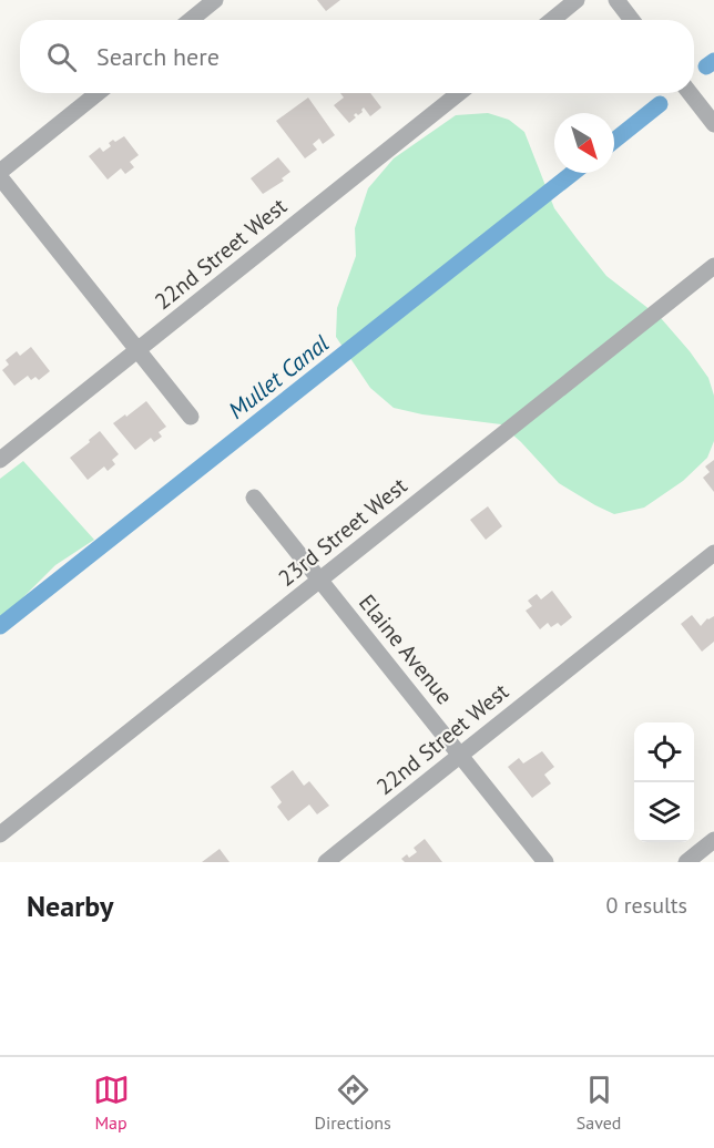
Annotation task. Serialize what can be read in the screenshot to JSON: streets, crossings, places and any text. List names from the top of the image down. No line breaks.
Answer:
{"streets":{"street":["22nd Street West","23rd Street West","Elaine Avenue"]},"crossings":[["22nd Street West","Elaine Avenue"],["23rd Street West","Elaine Avenue"]],"water":["Mullet Canal"],"north":"bottom right","page":{"search":"Search here","heading":["Nearby","0 results"],"nav":["Map","Directions","Saved"]}}
